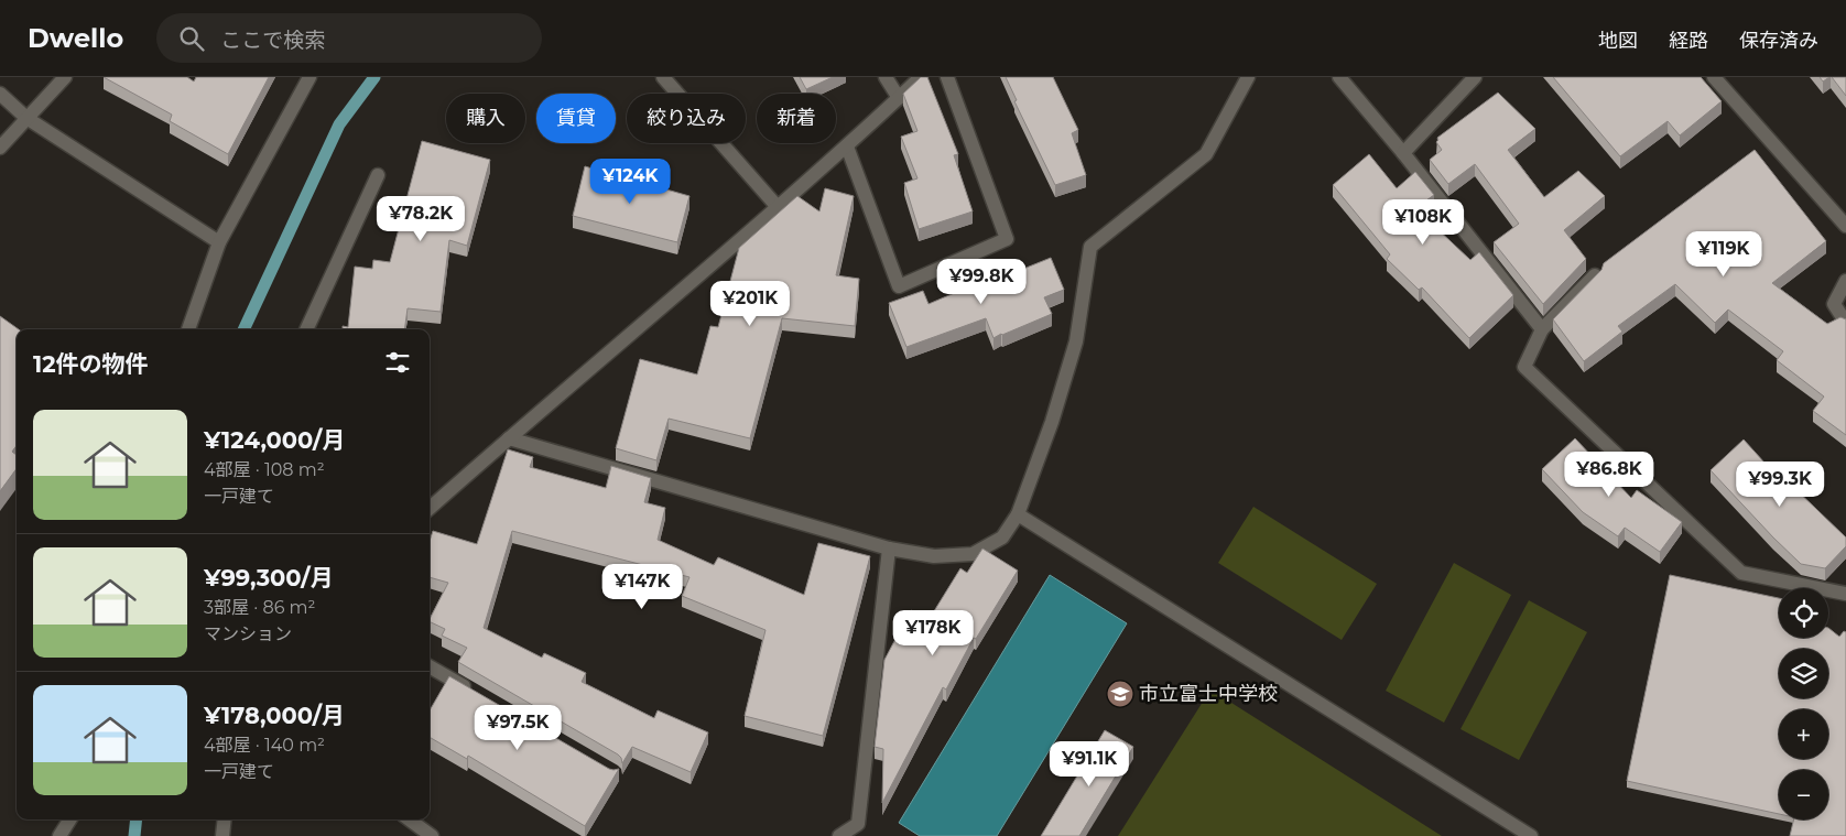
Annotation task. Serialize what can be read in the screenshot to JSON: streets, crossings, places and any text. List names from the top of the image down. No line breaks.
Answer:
{"places":{"school or university":["市立富士中学校"]},"page":{"header":"Dwello","search":"ここで検索","nav":["地図","経路","保存済み"],"chip":["購入","賃貸","絞り込み","新着"],"price":["¥124K","¥78.2K","¥108K","¥119K","¥99.8K","¥201K","¥86.8K","¥99.3K","¥147K","¥178K","¥97.5K","¥91.1K"],"heading":"12件の物件","list":[{"name":"¥124,000/月","note":"4部屋 · 108 m² · 一戸建て"},{"name":"¥99,300/月","note":"3部屋 · 86 m² · マンション"},{"name":"¥178,000/月","note":"4部屋 · 140 m² · 一戸建て"}],"map_buttons":["+","−"]}}
